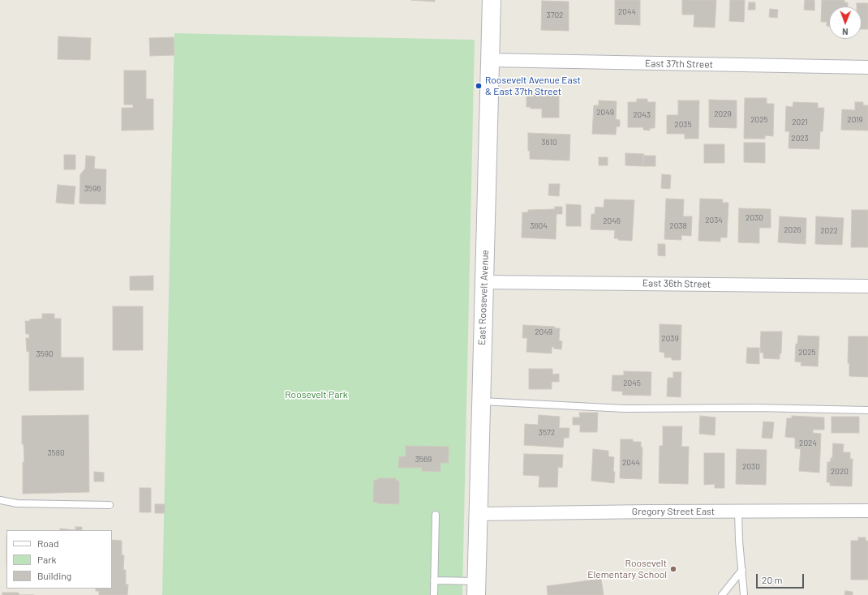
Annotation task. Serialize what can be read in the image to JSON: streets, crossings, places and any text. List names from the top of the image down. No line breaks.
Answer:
{"streets":{"street":["East 37th Street","East 36th Street","East Roosevelt Avenue","Gregory Street East"]},"crossings":[["East 37th Street","East Roosevelt Avenue"],["East 36th Street","East Roosevelt Avenue"],["East Roosevelt Avenue","Gregory Street East"]],"parks":["Roosevelt Park"],"places":["Roosevelt Avenue East & East 37th Street","Roosevelt Elementary School"],"house_numbers":["2044","3702","2049","2029","2043","2025","2019","2021","2035","2023","3610","3596","2030","2034","2046","3604","2038","2026","2022","2049","2039","2025","3590","2045","3572","2024","3580","3569","2044","2030","2020"],"legend":["Road","Park","Building"],"scale_bar":"20 m","north":"bottom"}
